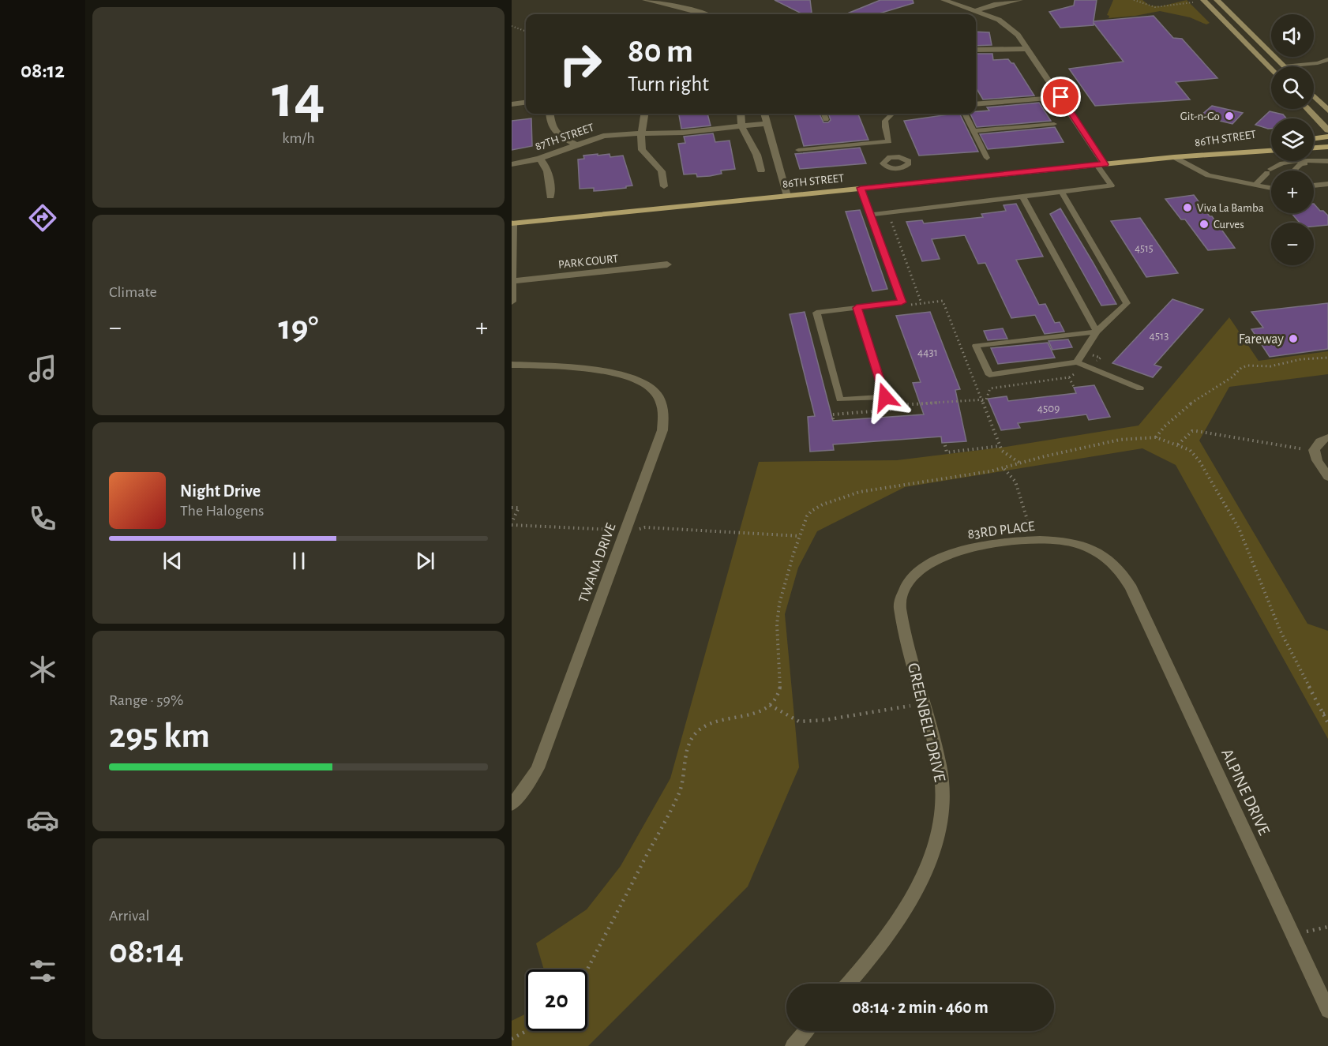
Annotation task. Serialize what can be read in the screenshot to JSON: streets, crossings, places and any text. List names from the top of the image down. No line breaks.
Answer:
{"streets":{"main road":["86TH STREET"],"street":["87TH STREET","PARK COURT","83RD PLACE","TWANA DRIVE","GREENBELT DRIVE","ALPINE DRIVE"]},"crossings":[["83RD PLACE","GREENBELT DRIVE"],["83RD PLACE","ALPINE DRIVE"]],"places":["Git-n-Go","Viva La Bamba","Curves","Fareway"],"house_numbers":["4515","4513","4431","4509"],"page":{"tabs":"08:12","tile":[["14","km/h"],"Climate",["Range · 59%","295 km"],["Arrival","08:14"]],"map_buttons":["+","−"],"turn":["80 m","Turn right"],"heat":["−","19°","+"],"song":["Night Drive","The Halogens"],"limit":"20","trip":"08:14 · 2 min · 460 m"}}
